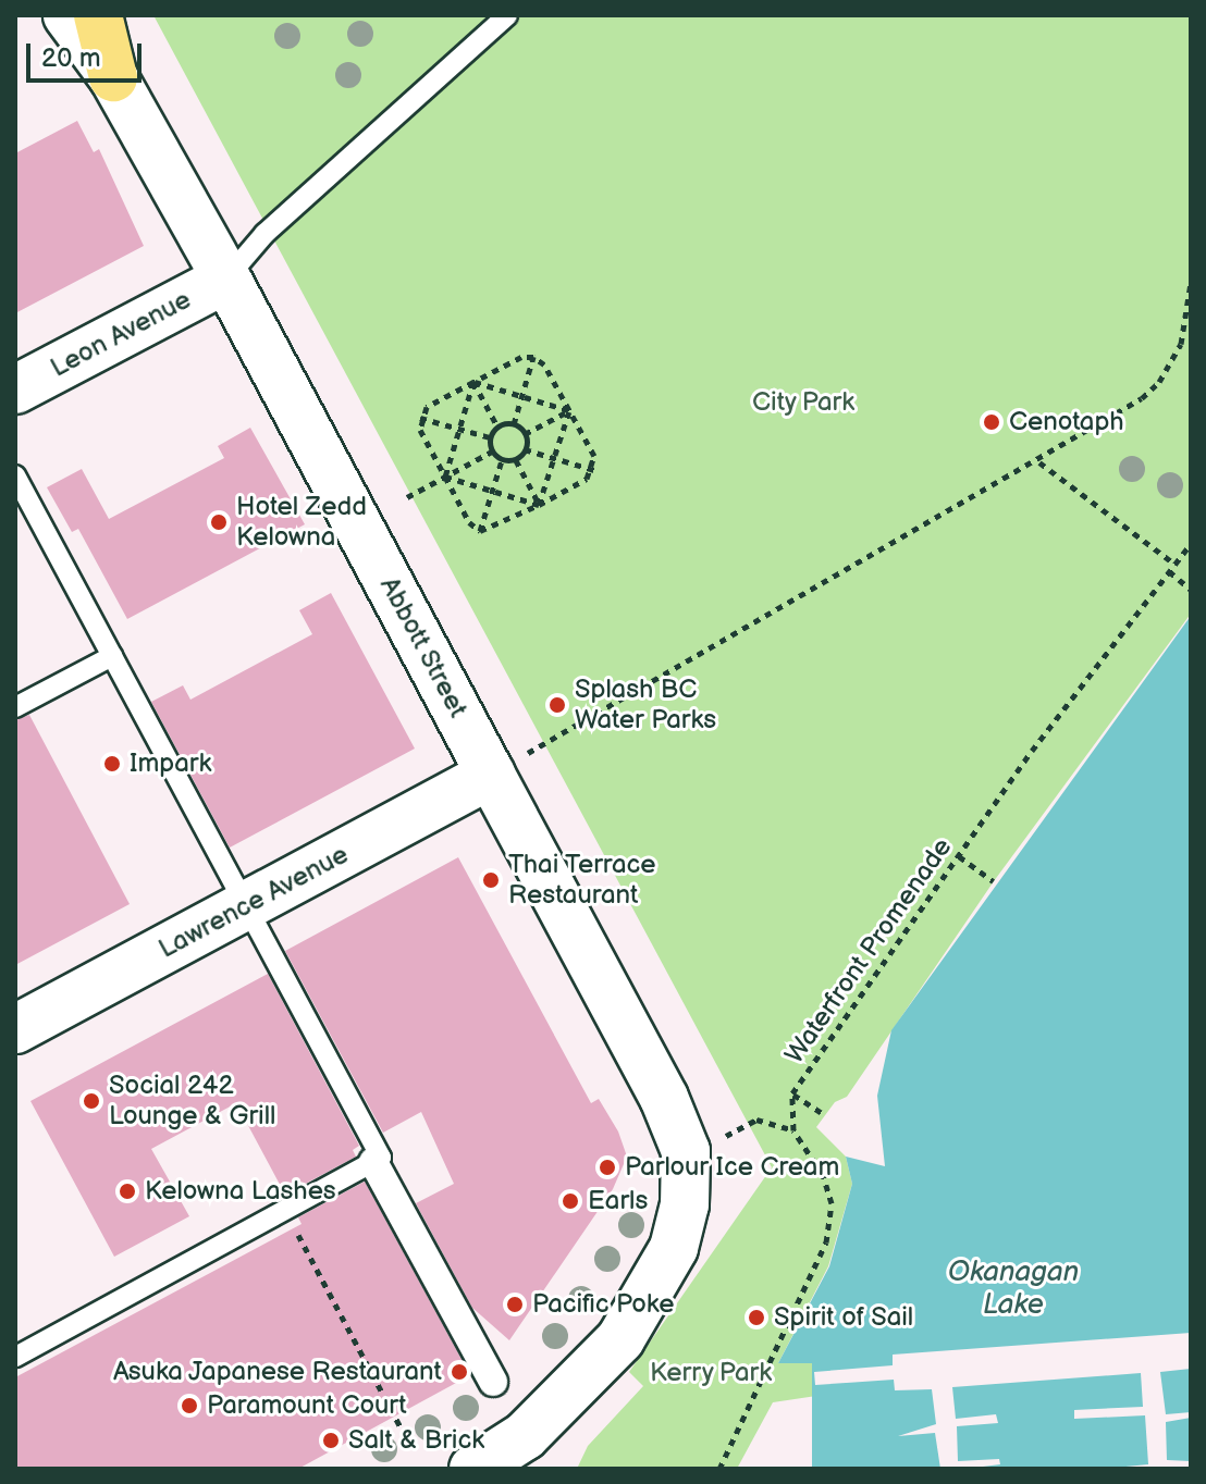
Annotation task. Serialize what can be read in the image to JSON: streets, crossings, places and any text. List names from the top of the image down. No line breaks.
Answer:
{"streets":{"main road":["Leon Avenue","Abbott Street","Lawrence Avenue"],"path":["Waterfront Promenade"]},"crossings":[["Leon Avenue","Abbott Street"],["Abbott Street","Lawrence Avenue"]],"water":["Okanagan Lake"],"parks":["City Park","Kerry Park"],"places":["Cenotaph","Hotel Zedd Kelowna","Splash BC Water Parks","Impark","Thai Terrace Restaurant","Social 242 Lounge & Grill","Parlour Ice Cream","Kelowna Lashes","Earls","Pacific Poke","Spirit of Sail","Asuka Japanese Restaurant","Paramount Court","Salt & Brick"],"scale_bar":"20 m"}
